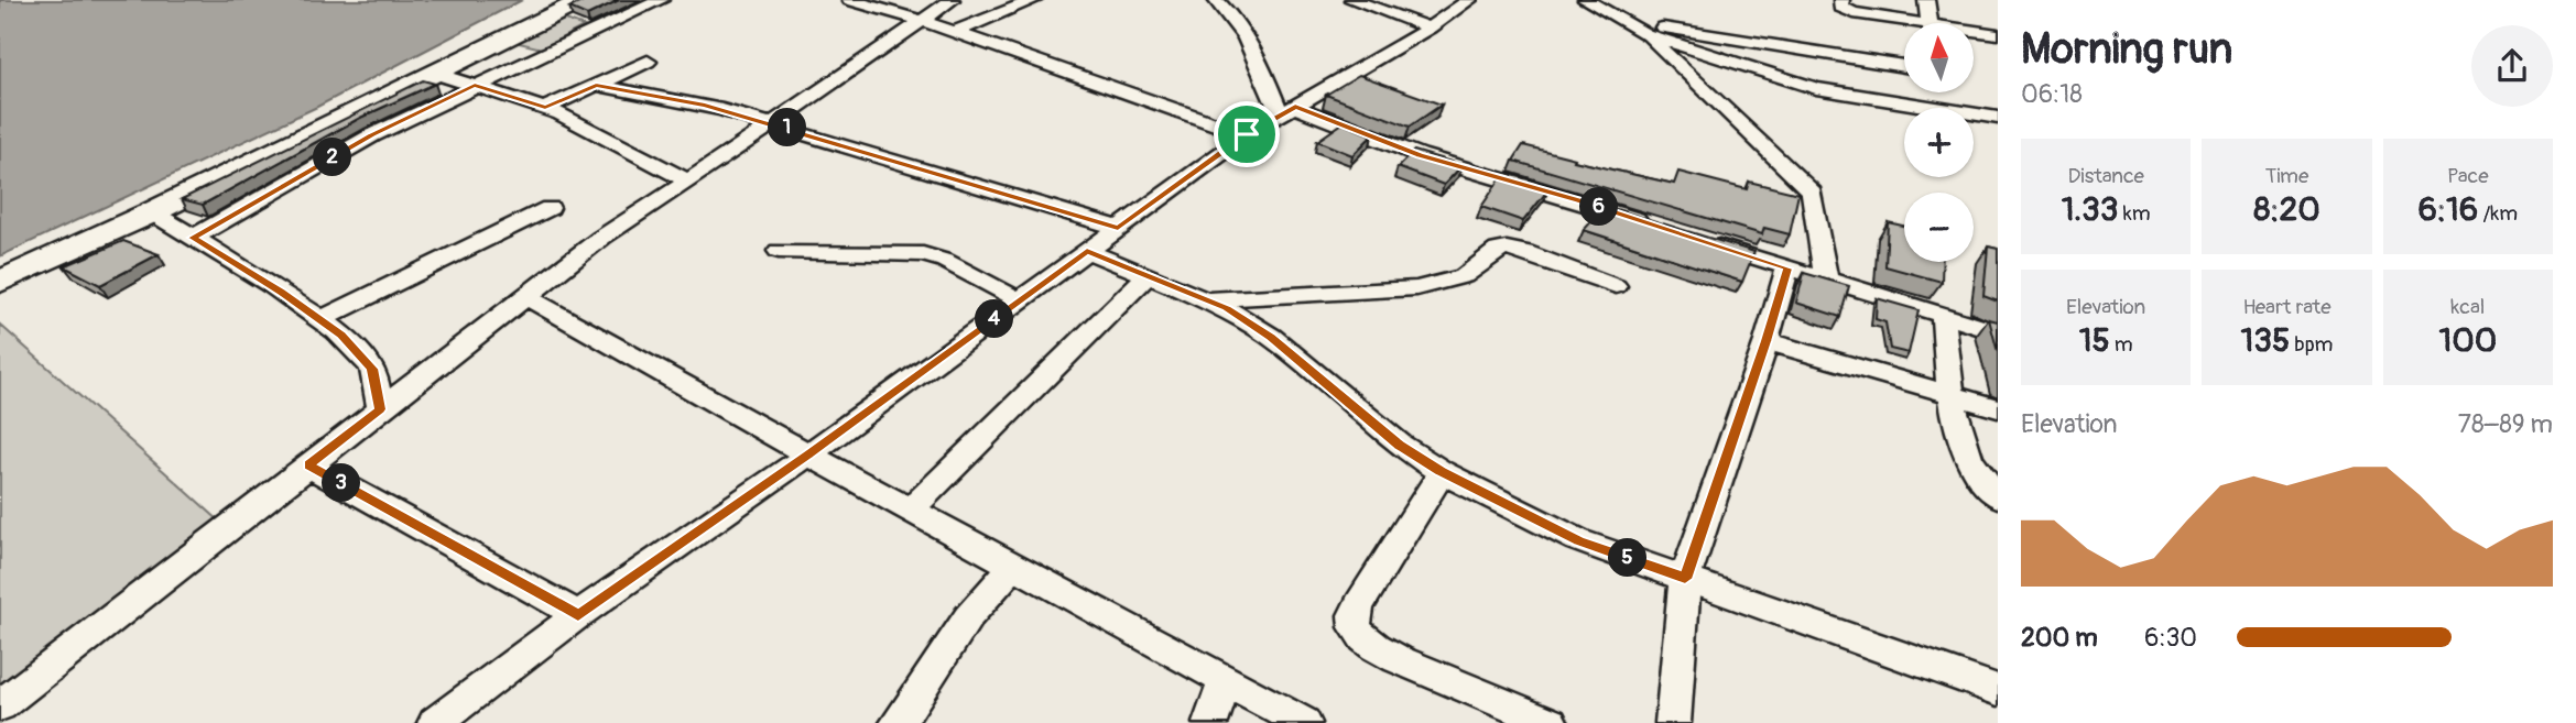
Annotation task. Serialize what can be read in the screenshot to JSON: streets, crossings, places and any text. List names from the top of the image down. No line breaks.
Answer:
{"north":"top","page":{"heading":["Morning run","06:18"],"map_buttons":["+","−"],"pins":["1","2","6","4","3","5"],"stats":[["Distance","1.33 km"],["Time","8:20"],["Pace","6:16 /km"],["Elevation","15 m"],["Heart rate","135 bpm"],["kcal","100"]],"chart":["Elevation","78–89 m"],"list":[{"name":"200 m","note":"6:30"}]}}
